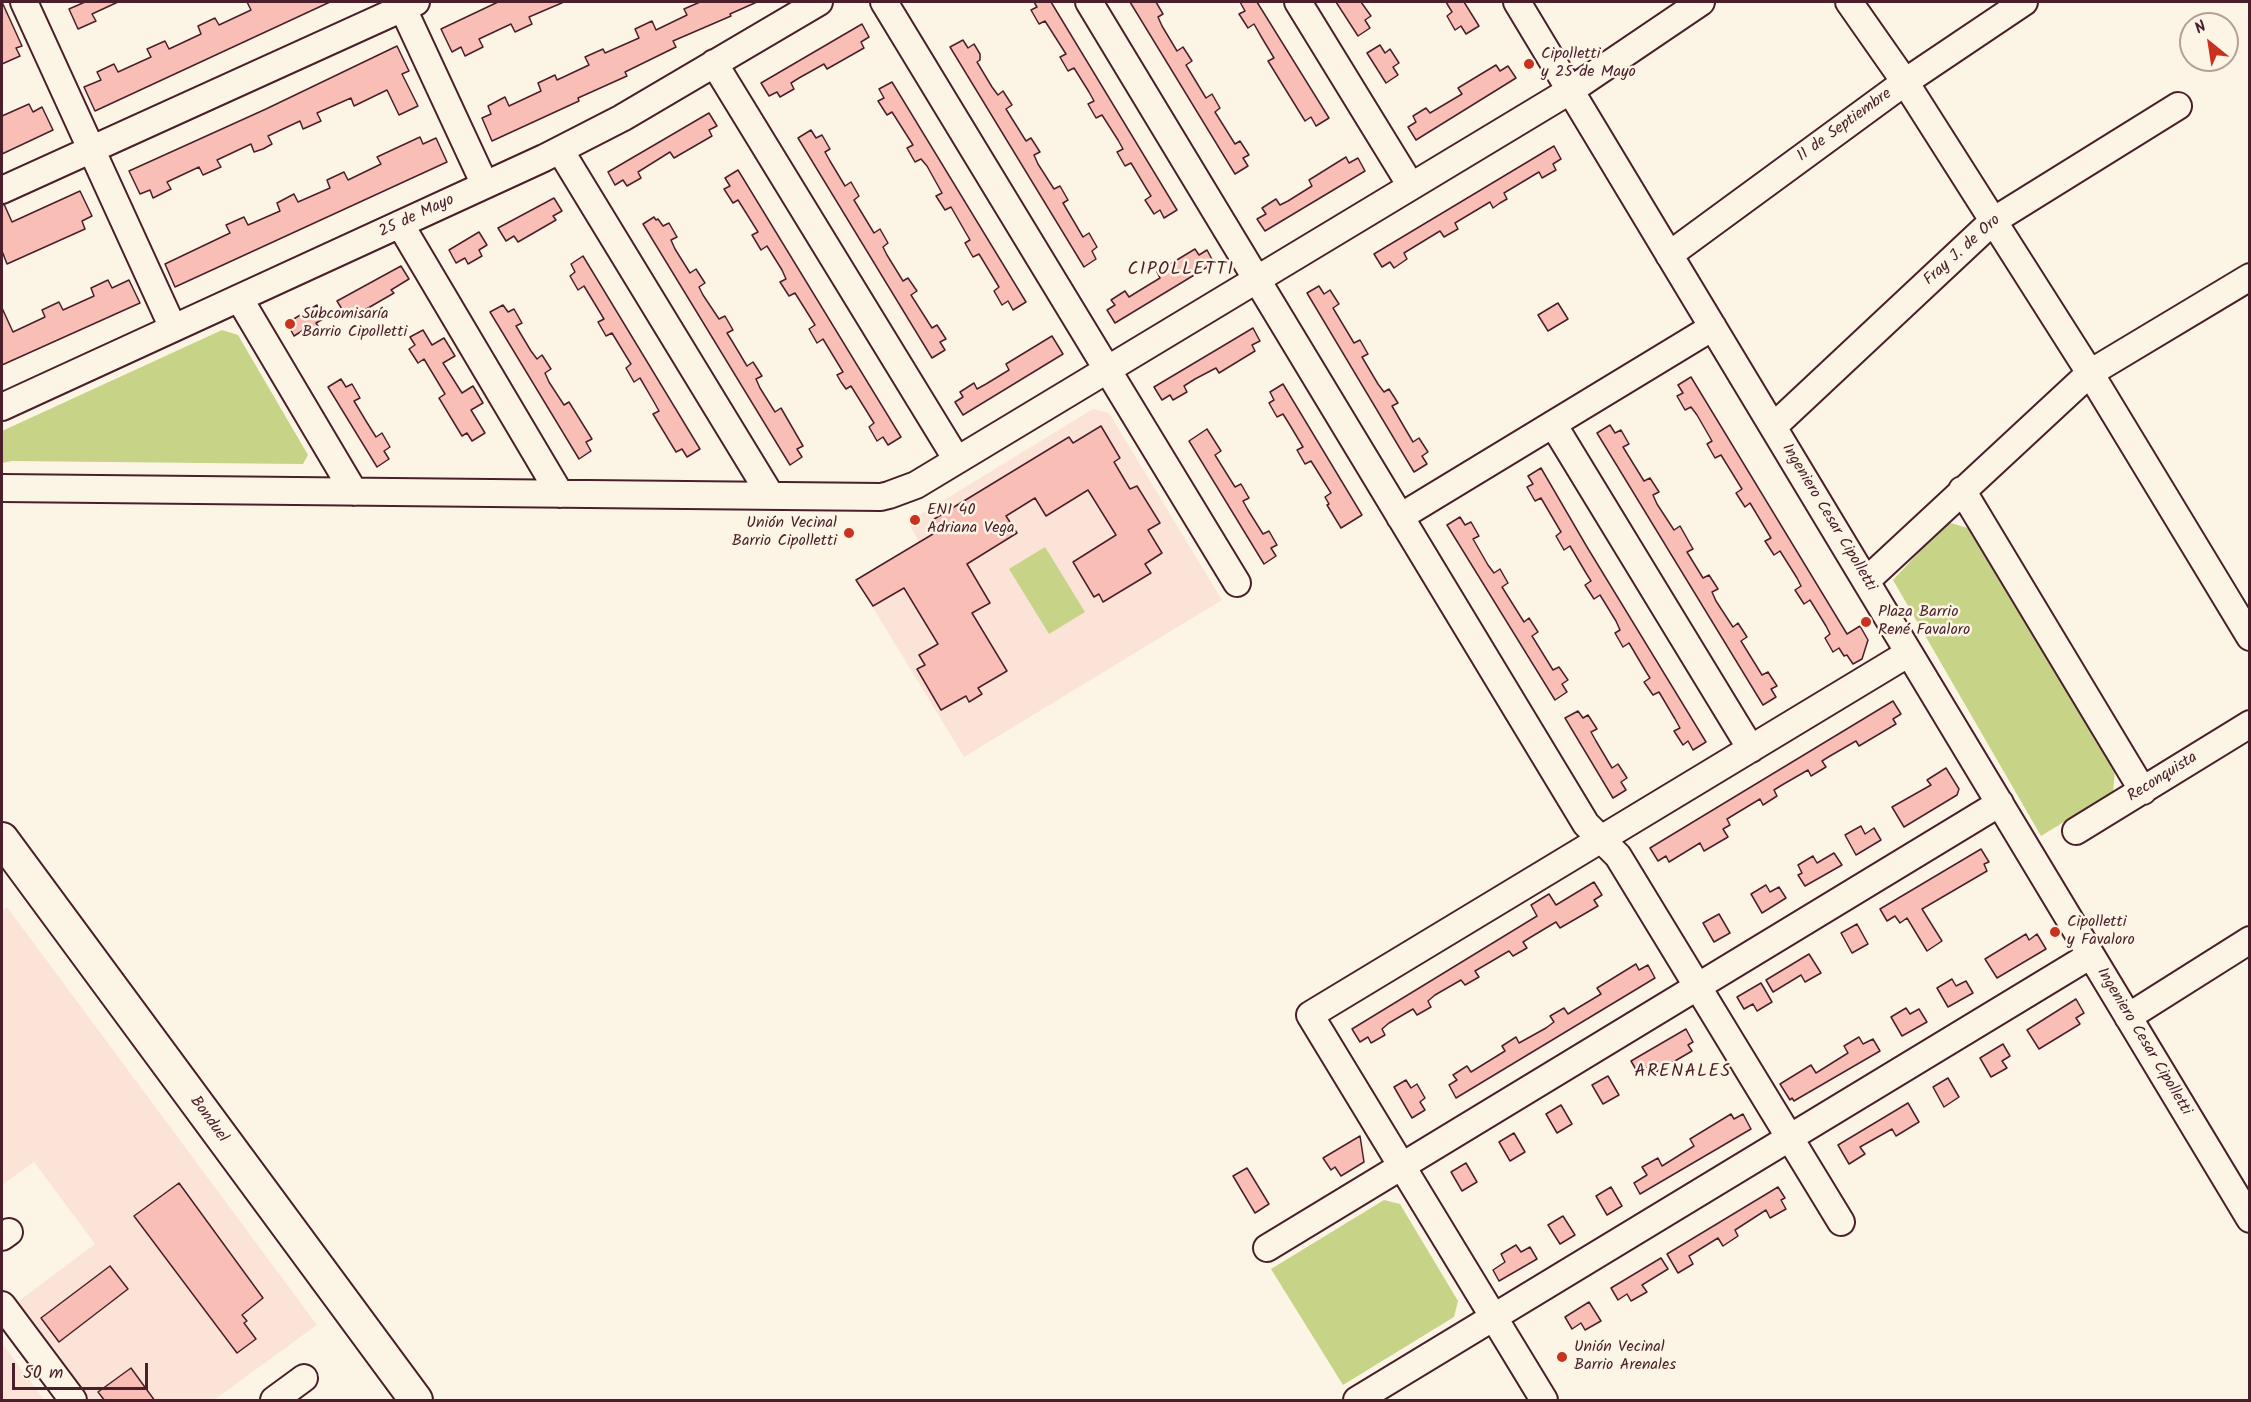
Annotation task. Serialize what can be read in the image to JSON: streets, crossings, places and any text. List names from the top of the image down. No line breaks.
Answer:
{"streets":{"main road":["Bonduel"],"street":["11 de Septiembre","25 de Mayo","Fray J. de Oro","Ingeniero Cesar Cipolletti","Reconquista"]},"crossings":[["11 de Septiembre","Ingeniero Cesar Cipolletti"],["Fray J. de Oro","Ingeniero Cesar Cipolletti"]],"districts":["CIPOLLETTI","ARENALES"],"places":["Cipolletti y 25 de Mayo","Subcomisaría Barrio Cipolletti","ENI 40 Adriana Vega","Unión Vecinal Barrio Cipolletti","Plaza Barrio René Favaloro","Cipolletti y Favaloro","Unión Vecinal Barrio Arenales"],"scale_bar":"50 m","north":"top left"}
